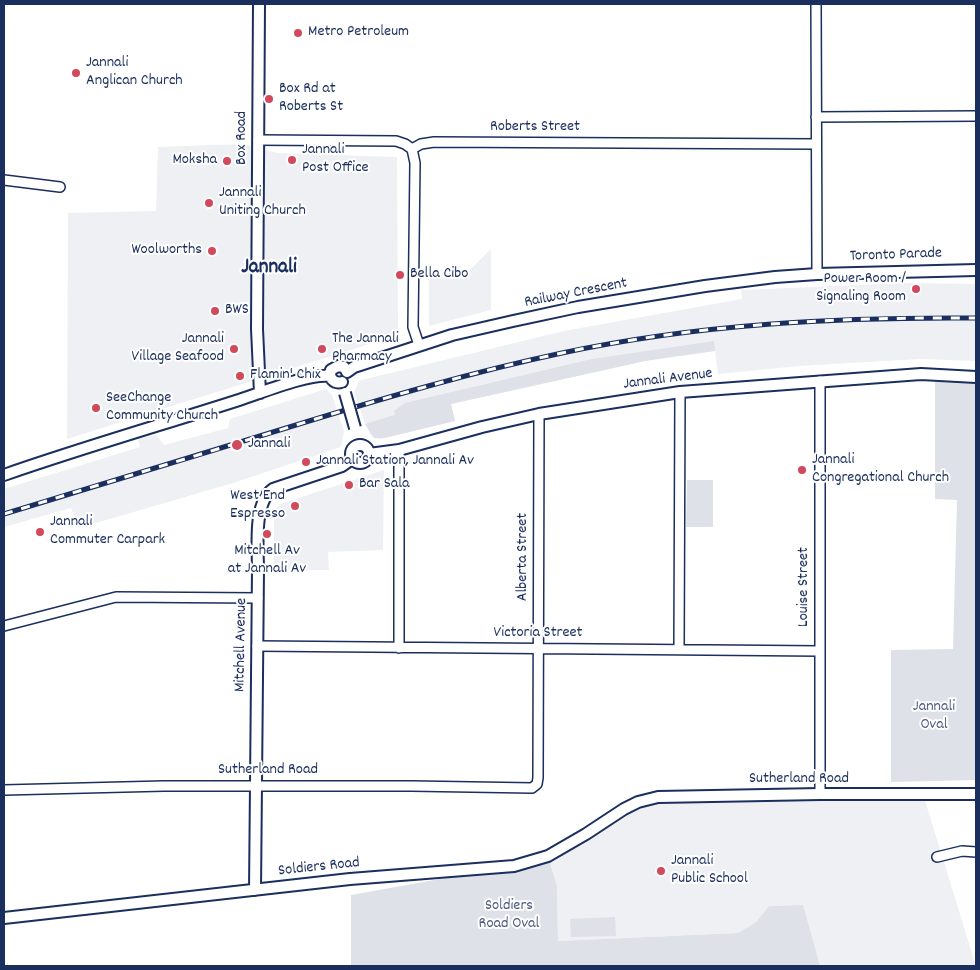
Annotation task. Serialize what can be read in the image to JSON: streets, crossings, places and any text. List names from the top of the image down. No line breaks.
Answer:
{"streets":{"street":["Roberts Street","Box Road","Toronto Parade","Railway Crescent","Jannali Avenue","Alberta Street","Louise Street","Victoria Street","Mitchell Avenue","Sutherland Road","Soldiers Road"]},"crossings":[["Toronto Parade","Railway Crescent"],["Jannali Avenue","Alberta Street"],["Jannali Avenue","Louise Street"],["Jannali Avenue","Mitchell Avenue"],["Alberta Street","Victoria Street"],["Alberta Street","Sutherland Road"],["Louise Street","Victoria Street"],["Louise Street","Sutherland Road"],["Victoria Street","Mitchell Avenue"],["Mitchell Avenue","Sutherland Road"],["Mitchell Avenue","Soldiers Road"],["Sutherland Road","Soldiers Road"]],"districts":["Jannali"],"parks":["Jannali Oval","Soldiers Road Oval"],"places":["Metro Petroleum","Jannali Anglican Church","Box Rd at Roberts St","Jannali Post Office","Moksha","Jannali Uniting Church","Woolworths","Bella Cibo","Power Room / Signaling Room","BWS","Jannali Village Seafood","The Jannali Pharmacy","Flamin' Chix","SeeChange Community Church","Jannali","Jannali Station, Jannali Av","Jannali Congregational Church","Bar Sala","West End Espresso","Jannali Commuter Carpark","Mitchell Av at Jannali Av","Jannali Public School"]}
